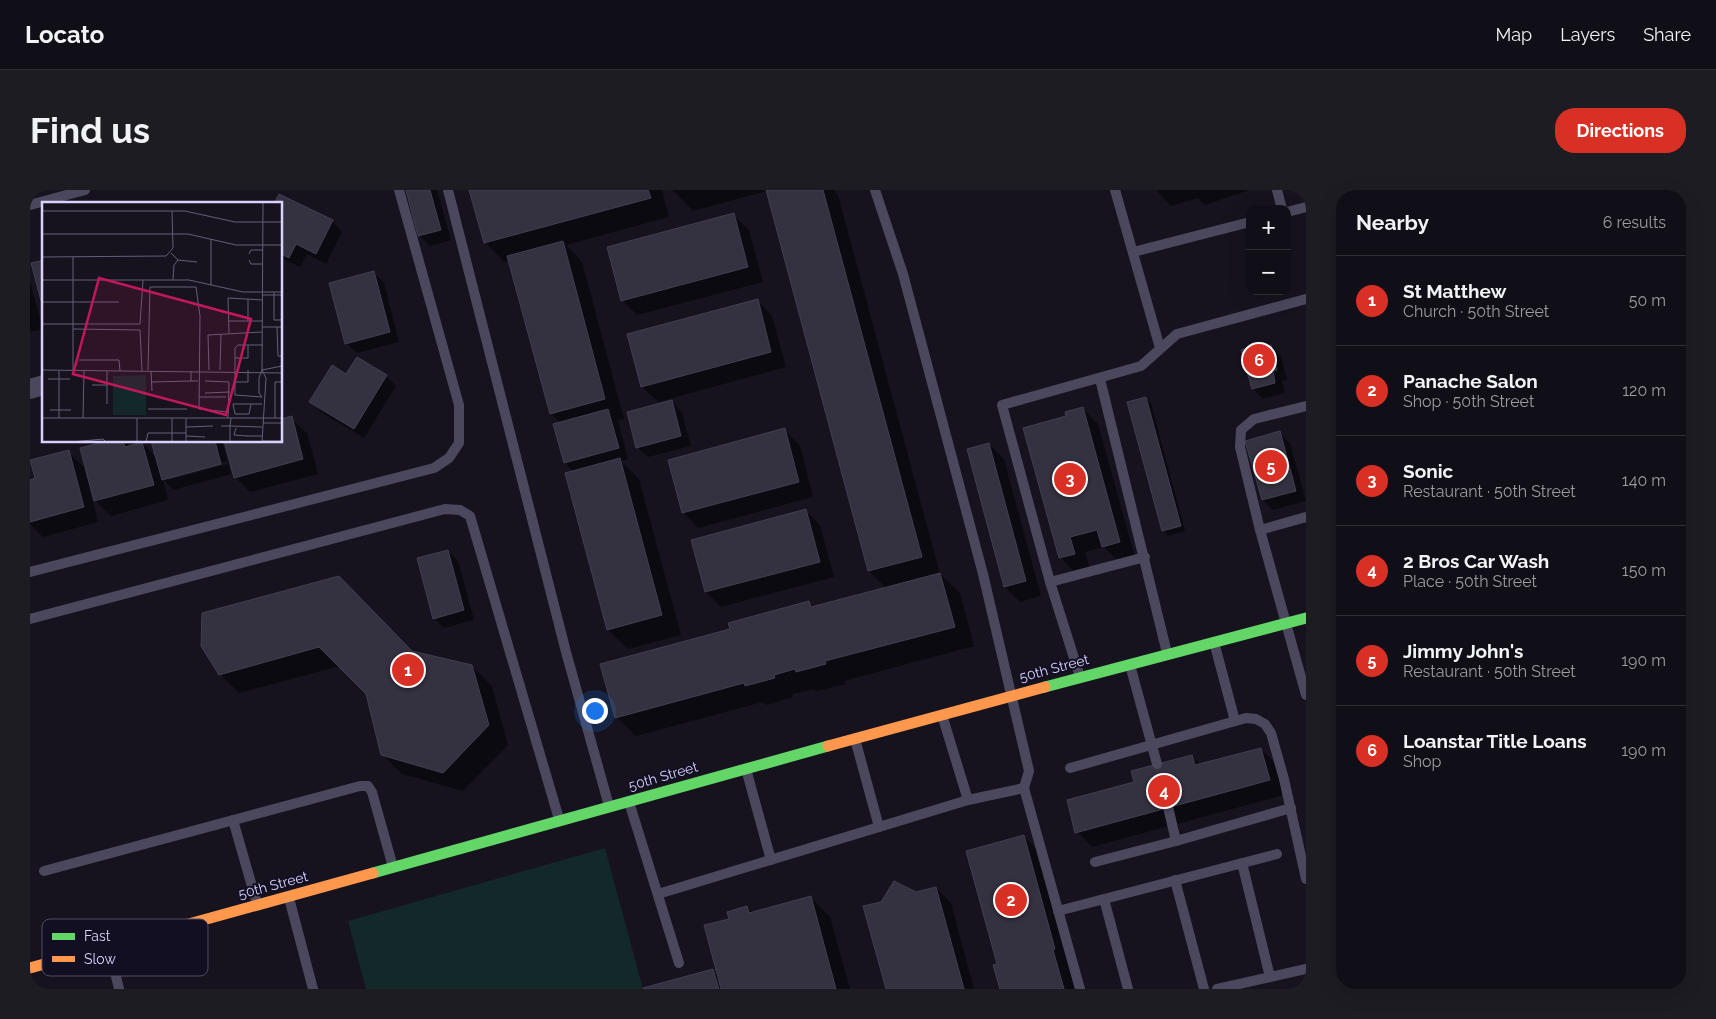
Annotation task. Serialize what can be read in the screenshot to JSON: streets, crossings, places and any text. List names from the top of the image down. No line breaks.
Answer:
{"streets":{"main road":["50th Street"]},"legend":["Fast","Slow"],"page":{"header":"Locato","nav":["Map","Layers","Share"],"buttons":"Directions","title":"Find us","heading":["Nearby","6 results"],"map_buttons":["+","−"],"list":[{"mark":"1","name":"St Matthew","note":"Church · 50th Street","value":"50 m"},{"mark":"2","name":"Panache Salon","note":"Shop · 50th Street","value":"120 m"},{"mark":"3","name":"Sonic","note":"Restaurant · 50th Street","value":"140 m"},{"mark":"4","name":"2 Bros Car Wash","note":"Place · 50th Street","value":"150 m"},{"mark":"5","name":"Jimmy John's","note":"Restaurant · 50th Street","value":"190 m"},{"mark":"6","name":"Loanstar Title Loans","note":"Shop","value":"190 m"}],"pins":["6","5","3","1","4","2"]}}
